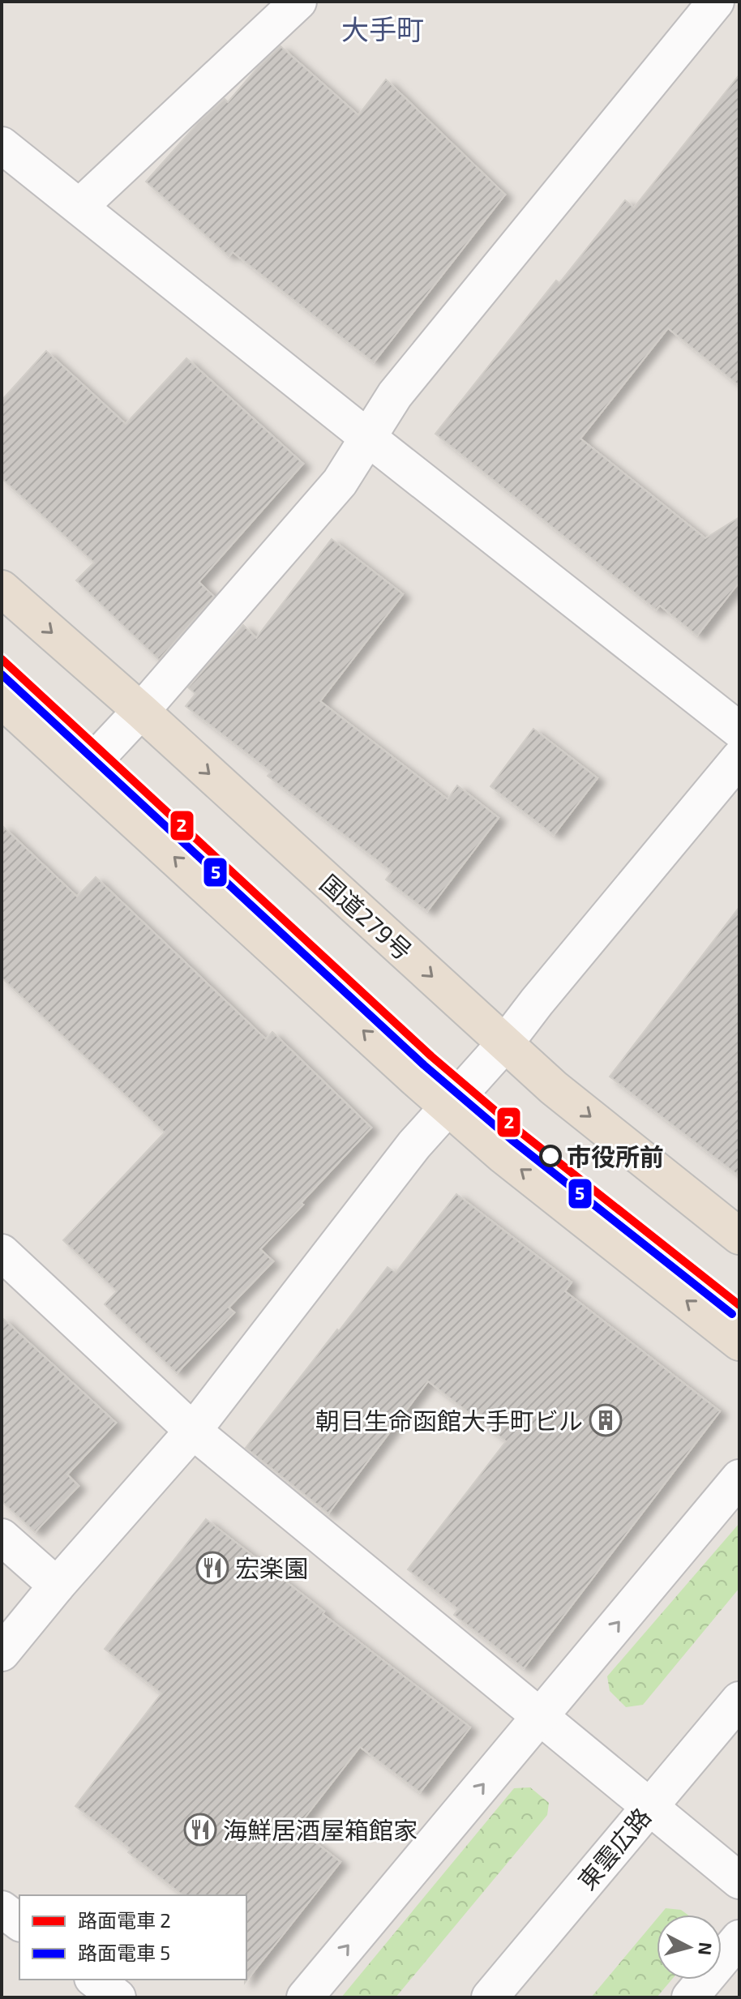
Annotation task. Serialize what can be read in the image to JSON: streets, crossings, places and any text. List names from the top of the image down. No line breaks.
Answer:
{"streets":{"highway":["国道279号"],"street":["東雲広路"]},"districts":["大手町"],"places":{"other":["市役所前"],"building":["朝日生命函館大手町ビル"],"restaurant":["宏楽園","海鮮居酒屋箱館家"]},"lines":["tram line 2","tram line 5"],"legend":["路面電車 2","路面電車 5"],"north":"right"}
